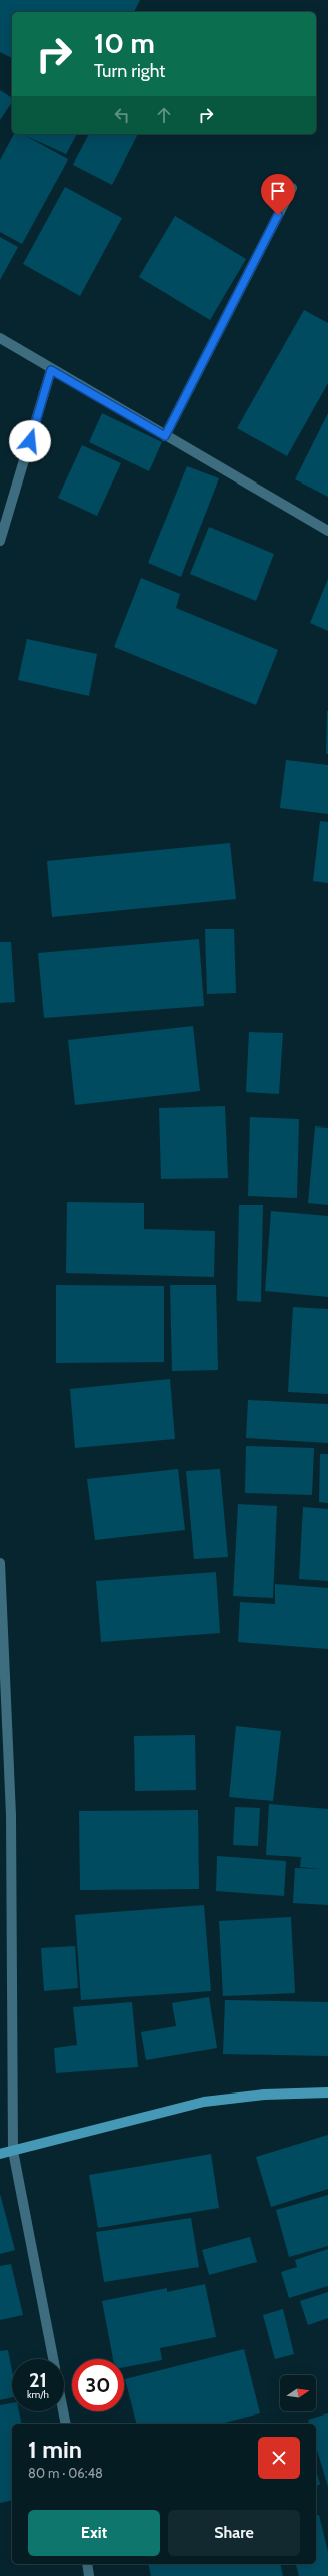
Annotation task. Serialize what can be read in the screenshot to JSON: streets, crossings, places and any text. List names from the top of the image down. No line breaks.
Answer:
{"north":"right","page":{"turn":["10 m","Turn right"],"speed":"21 km/h","limit":"30","heading":["1 min","80 m · 06:48"],"buttons":["Exit","Share"]}}
